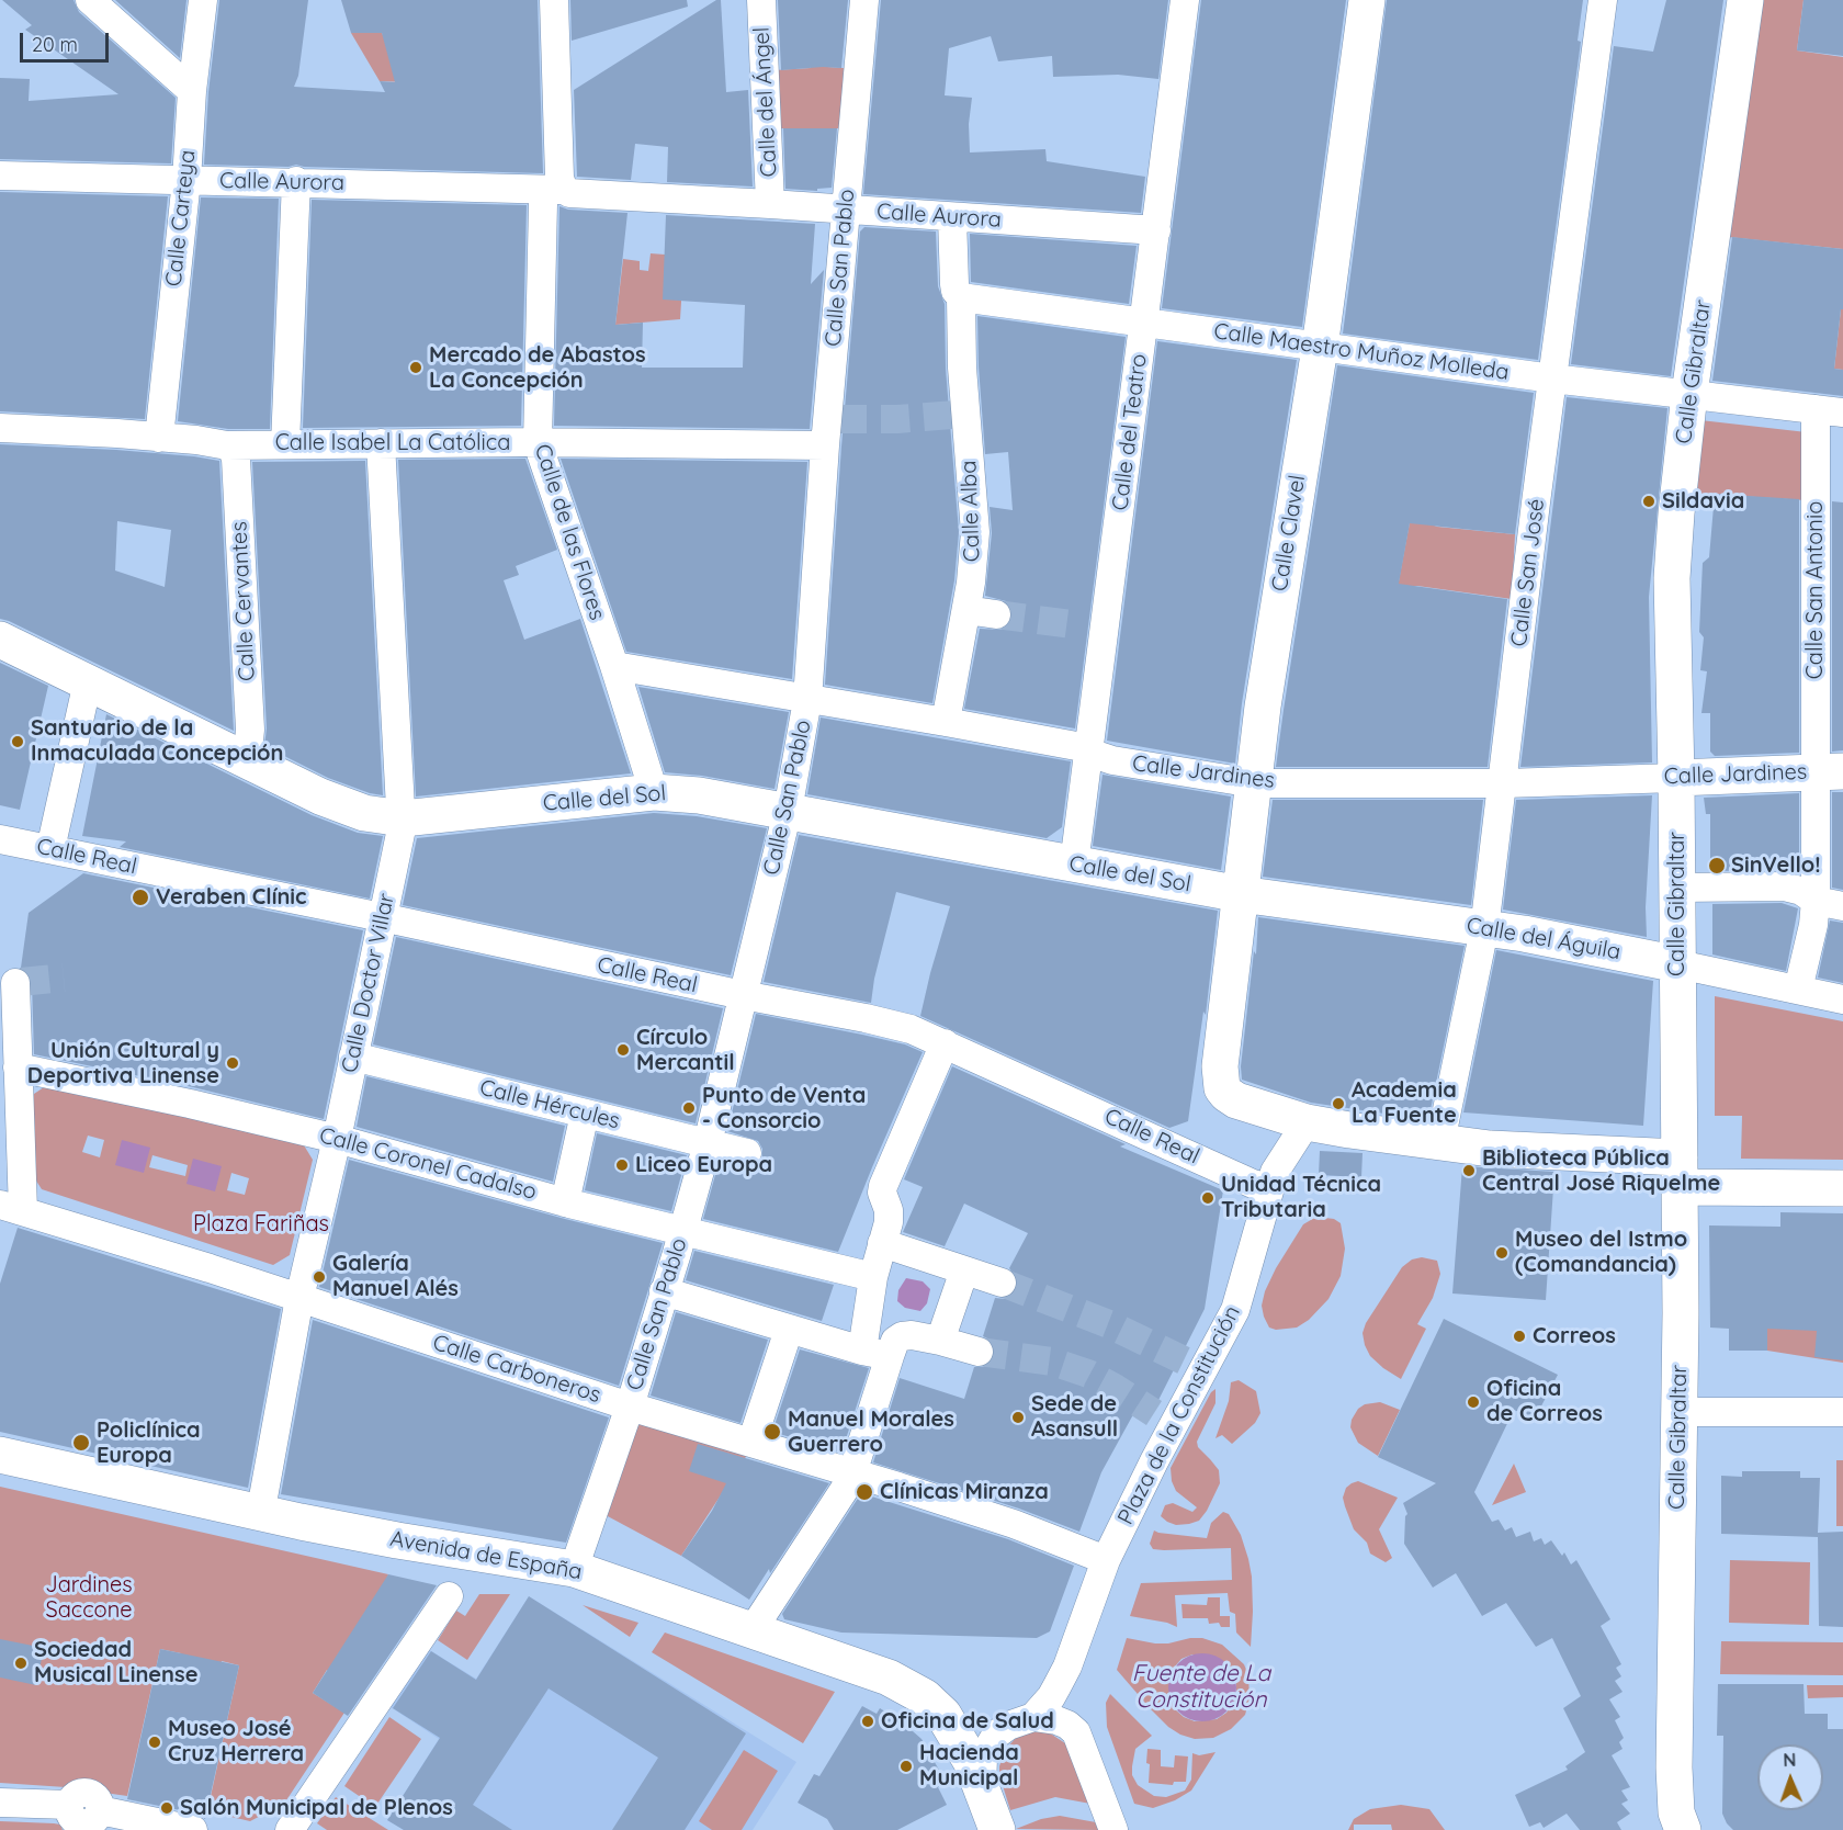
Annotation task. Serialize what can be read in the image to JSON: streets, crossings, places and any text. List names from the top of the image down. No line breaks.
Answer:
{"streets":{"main road":["Calle Gibraltar","Calle Clavel","Calle Jardines","Calle del Sol","Calle del Águila","Avenida de España"],"street":["Calle del Ángel","Calle Aurora","Calle Carteya","Calle San Pablo","Calle Maestro Muñoz Molleda","Calle del Teatro","Calle Isabel La Católica","Calle Alba","Calle de las Flores","Calle San José","Calle San Antonio","Calle Cervantes","Calle Real","Calle Doctor Villar","Calle Hércules","Calle Coronel Cadalso","Calle Carboneros","Plaza de la Constitución"]},"crossings":[["Calle del Ángel","Calle Aurora"],["Calle Aurora","Calle Carteya"],["Calle Aurora","Calle San Pablo"],["Calle Aurora","Calle del Teatro"],["Calle Aurora","Calle de las Flores"],["Calle Carteya","Calle Isabel La Católica"],["Calle San Pablo","Calle Isabel La Católica"],["Calle San Pablo","Calle Jardines"],["Calle San Pablo","Calle del Sol"],["Calle San Pablo","Calle Real"],["Calle San Pablo","Calle Hércules"],["Calle San Pablo","Calle Coronel Cadalso"],["Calle San Pablo","Calle Carboneros"],["Calle San Pablo","Avenida de España"],["Calle Maestro Muñoz Molleda","Calle Gibraltar"],["Calle Maestro Muñoz Molleda","Calle del Teatro"],["Calle Maestro Muñoz Molleda","Calle Alba"],["Calle Maestro Muñoz Molleda","Calle Clavel"],["Calle Maestro Muñoz Molleda","Calle San José"],["Calle Maestro Muñoz Molleda","Calle San Antonio"],["Calle Gibraltar","Calle Jardines"],["Calle Gibraltar","Calle del Águila"],["Calle del Teatro","Calle Jardines"],["Calle del Teatro","Calle del Sol"],["Calle Isabel La Católica","Calle de las Flores"],["Calle Isabel La Católica","Calle Cervantes"],["Calle Isabel La Católica","Calle Doctor Villar"],["Calle Alba","Calle Jardines"],["Calle de las Flores","Calle Jardines"],["Calle de las Flores","Calle del Sol"],["Calle Clavel","Calle Jardines"],["Calle Clavel","Calle del Sol"],["Calle Clavel","Calle del Águila"],["Calle Clavel","Plaza de la Constitución"],["Calle San José","Calle Jardines"],["Calle San José","Calle del Águila"],["Calle San Antonio","Calle Jardines"],["Calle San Antonio","Calle del Águila"],["Calle Cervantes","Calle del Sol"],["Calle del Sol","Calle del Águila"],["Calle del Sol","Calle Doctor Villar"],["Calle Real","Calle Doctor Villar"],["Calle Real","Plaza de la Constitución"],["Calle Doctor Villar","Calle Hércules"],["Calle Doctor Villar","Calle Coronel Cadalso"],["Calle Doctor Villar","Calle Carboneros"],["Calle Doctor Villar","Avenida de España"],["Calle Carboneros","Plaza de la Constitución"]],"water":["Fuente de La Constitución"],"parks":["Plaza Fariñas","Jardines Saccone"],"places":["Mercado de Abastos La Concepción","Sildavia","Santuario de la Inmaculada Concepción","SinVello!","Veraben Clínic","Círculo Mercantil","Unión Cultural y Deportiva Linense","Academia La Fuente","Punto de Venta - Consorcio","Liceo Europa","Biblioteca Pública Central José Riquelme","Unidad Técnica Tributaria","Museo del Istmo (Comandancia)","Galería Manuel Alés","Correos","Oficina de Correos","Sede de Asansull","Manuel Morales Guerrero","Policlínica Europa","Clínicas Miranza","Sociedad Musical Linense","Oficina de Salud","Museo José Cruz Herrera","Hacienda Municipal","Salón Municipal de Plenos"],"scale_bar":"20 m","north":"top"}
